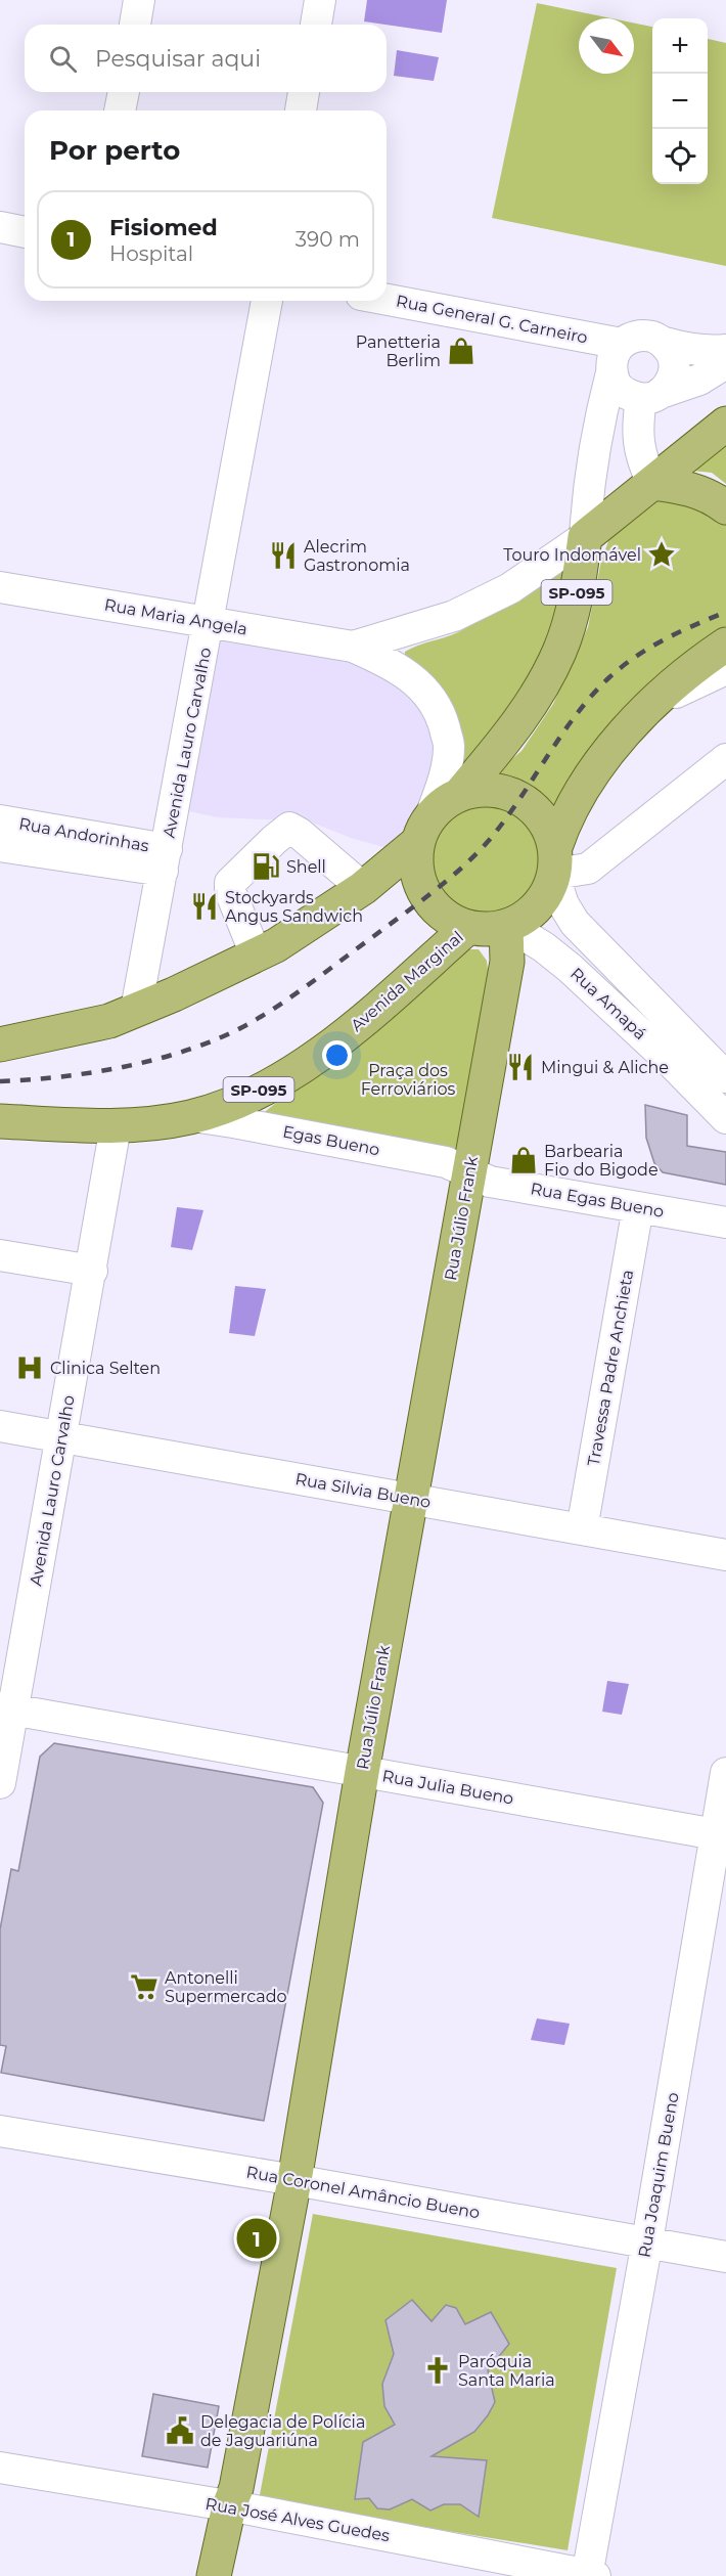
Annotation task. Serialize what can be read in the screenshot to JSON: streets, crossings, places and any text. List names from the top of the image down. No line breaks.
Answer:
{"streets":{"main road":["SP-095","Avenida Marginal","Rua Júlio Frank"],"street":["Rua General G. Carneiro","Rua Maria Angela","Avenida Lauro Carvalho","Rua Andorinhas","Rua Amapá","Egas Bueno","Rua Egas Bueno","Travessa Padre Anchieta","Rua Silvia Bueno","Rua Julia Bueno","Rua Joaquim Bueno","Rua Coronel Amâncio Bueno","Rua José Alves Guedes"]},"crossings":[["SP-095","Rua Maria Angela"],["SP-095","Avenida Lauro Carvalho"],["SP-095","Avenida Marginal"],["SP-095","Rua Amapá"],["SP-095","Rua Júlio Frank"],["Rua Maria Angela","Avenida Lauro Carvalho"],["Rua Maria Angela","Avenida Marginal"],["Rua Maria Angela","Rua Amapá"],["Rua Maria Angela","Rua Júlio Frank"],["Avenida Lauro Carvalho","Rua Andorinhas"],["Avenida Lauro Carvalho","Avenida Marginal"],["Avenida Lauro Carvalho","Rua Silvia Bueno"],["Avenida Lauro Carvalho","Rua Julia Bueno"],["Avenida Marginal","Rua Amapá"],["Avenida Marginal","Egas Bueno"],["Avenida Marginal","Rua Júlio Frank"],["Rua Amapá","Rua Júlio Frank"],["Egas Bueno","Rua Egas Bueno"],["Egas Bueno","Rua Júlio Frank"],["Rua Egas Bueno","Rua Júlio Frank"],["Rua Egas Bueno","Travessa Padre Anchieta"],["Rua Júlio Frank","Rua Silvia Bueno"],["Rua Júlio Frank","Rua Julia Bueno"],["Rua Júlio Frank","Rua Coronel Amâncio Bueno"],["Rua Júlio Frank","Rua José Alves Guedes"],["Travessa Padre Anchieta","Rua Silvia Bueno"],["Rua Julia Bueno","Rua Joaquim Bueno"],["Rua Joaquim Bueno","Rua Coronel Amâncio Bueno"],["Rua Joaquim Bueno","Rua José Alves Guedes"]],"parks":["Praça dos Ferroviários"],"places":{"shop":["Panetteria Berlim","Barbearia Fio do Bigode"],"place":["Touro Indomável"],"restaurant":["Alecrim Gastronomia","Stockyards Angus Sandwich","Mingui & Aliche"],"fuel station":["Shell"],"hospital":["Clinica Selten"],"supermarket":["Antonelli Supermercado"],"church":["Paróquia Santa Maria"],"public building":["Delegacia de Polícia de Jaguariúna"]},"north":"bottom right","page":{"map_buttons":["+","−"],"search":"Pesquisar aqui","heading":"Por perto","list":[{"mark":"1","name":"Fisiomed","note":"Hospital","value":"390 m"}],"pins":"1"}}
